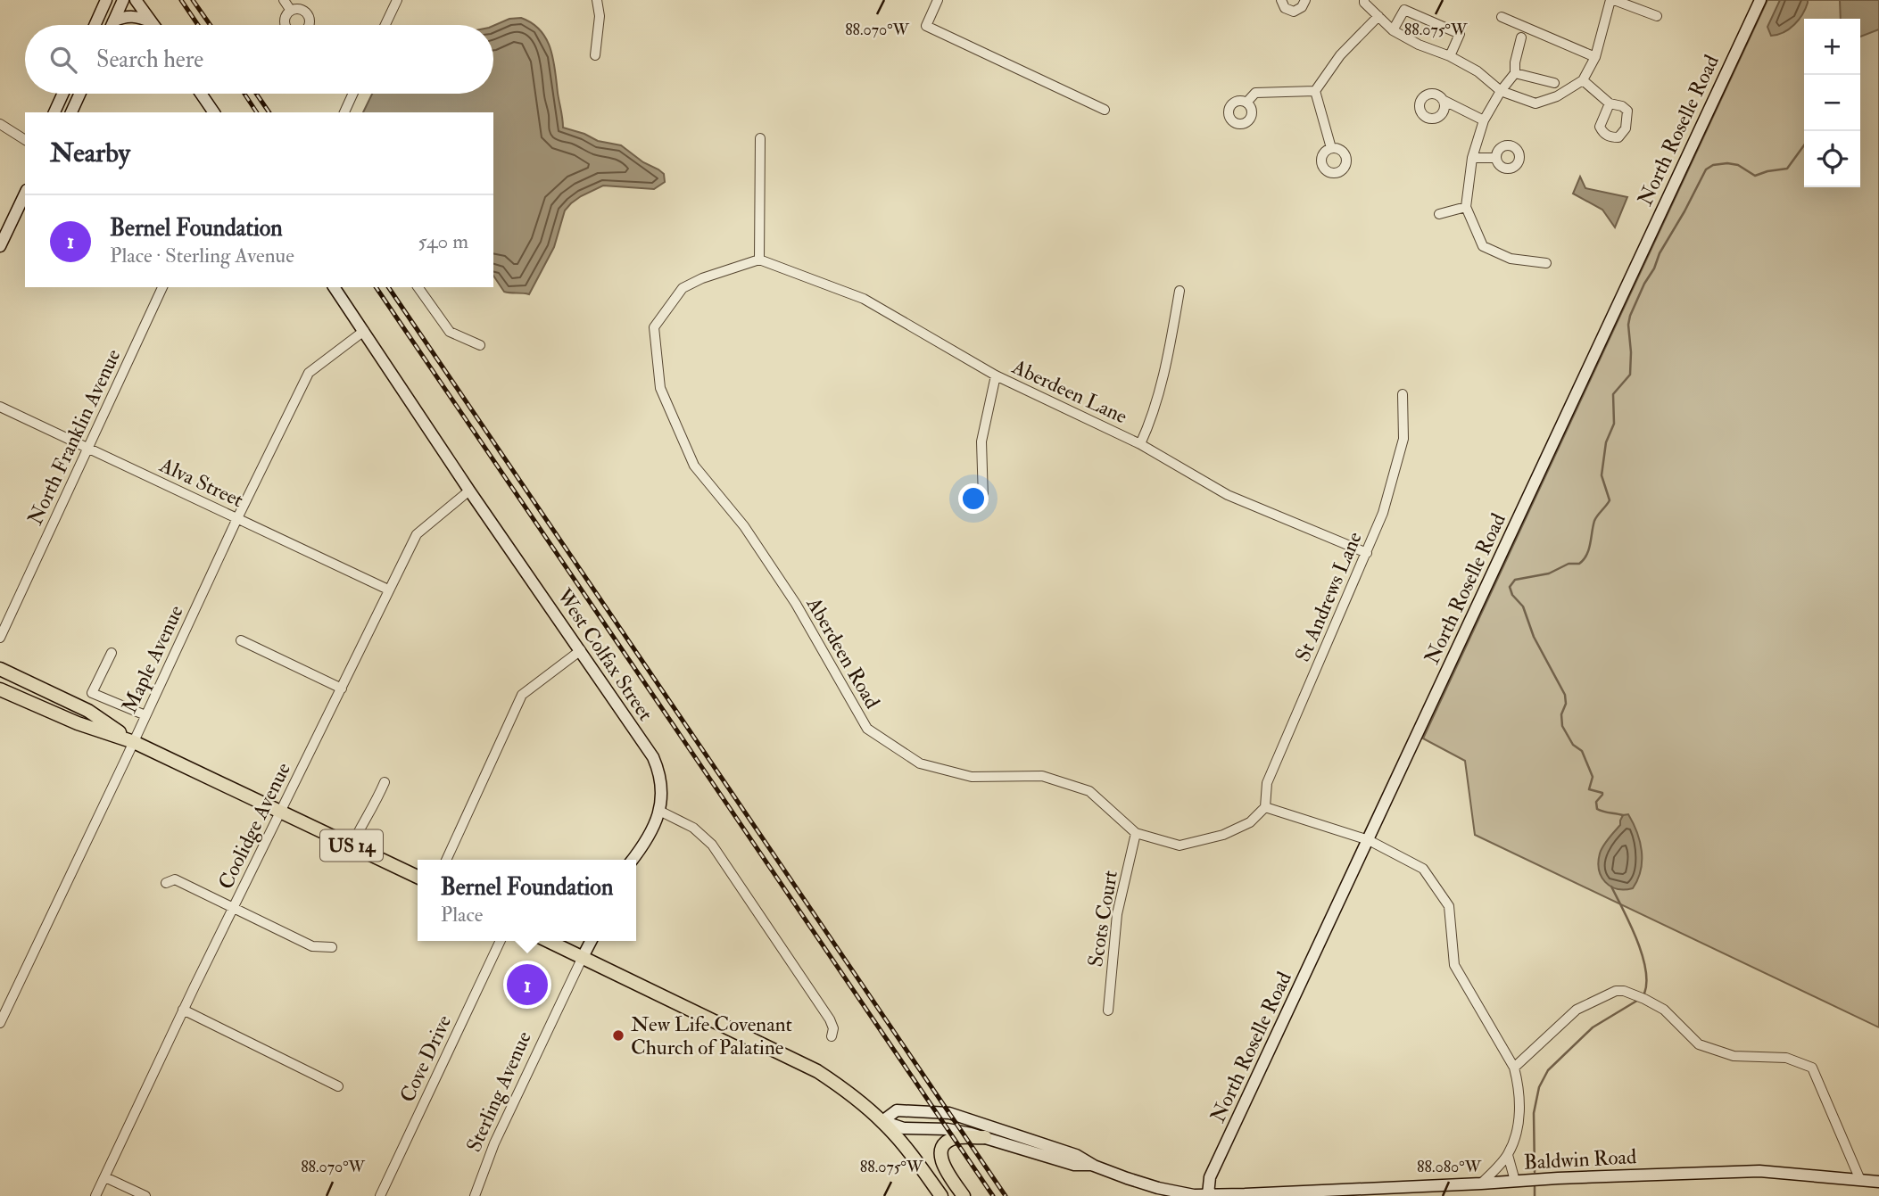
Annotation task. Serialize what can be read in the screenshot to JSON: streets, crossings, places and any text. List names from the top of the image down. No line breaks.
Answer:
{"streets":{"main road":["North Roselle Road","West Colfax Street","US 14","Sterling Avenue","Baldwin Road"],"street":["Aberdeen Lane","North Franklin Avenue","Alva Street","St Andrews Lane","Aberdeen Road","Maple Avenue","Coolidge Avenue","Scots Court","Cove Drive"]},"crossings":[["North Roselle Road","Baldwin Road"],["Aberdeen Lane","St Andrews Lane"],["Aberdeen Lane","Aberdeen Road"],["North Franklin Avenue","Alva Street"],["Alva Street","Maple Avenue"],["Alva Street","Coolidge Avenue"],["St Andrews Lane","Aberdeen Road"],["Aberdeen Road","Scots Court"],["West Colfax Street","Maple Avenue"],["West Colfax Street","Coolidge Avenue"],["Maple Avenue","US 14"],["Coolidge Avenue","US 14"]],"places":["New Life Covenant Church of Palatine"],"page":{"map_buttons":["+","−"],"search":"Search here","heading":"Nearby","list":[{"mark":"1","name":"Bernel Foundation","note":"Place · Sterling Avenue","value":"540 m"}],"popup":["Bernel Foundation","Place"],"pins":"1"},"coordinates":["88.070°W","88.075°W","88.080°W"]}
